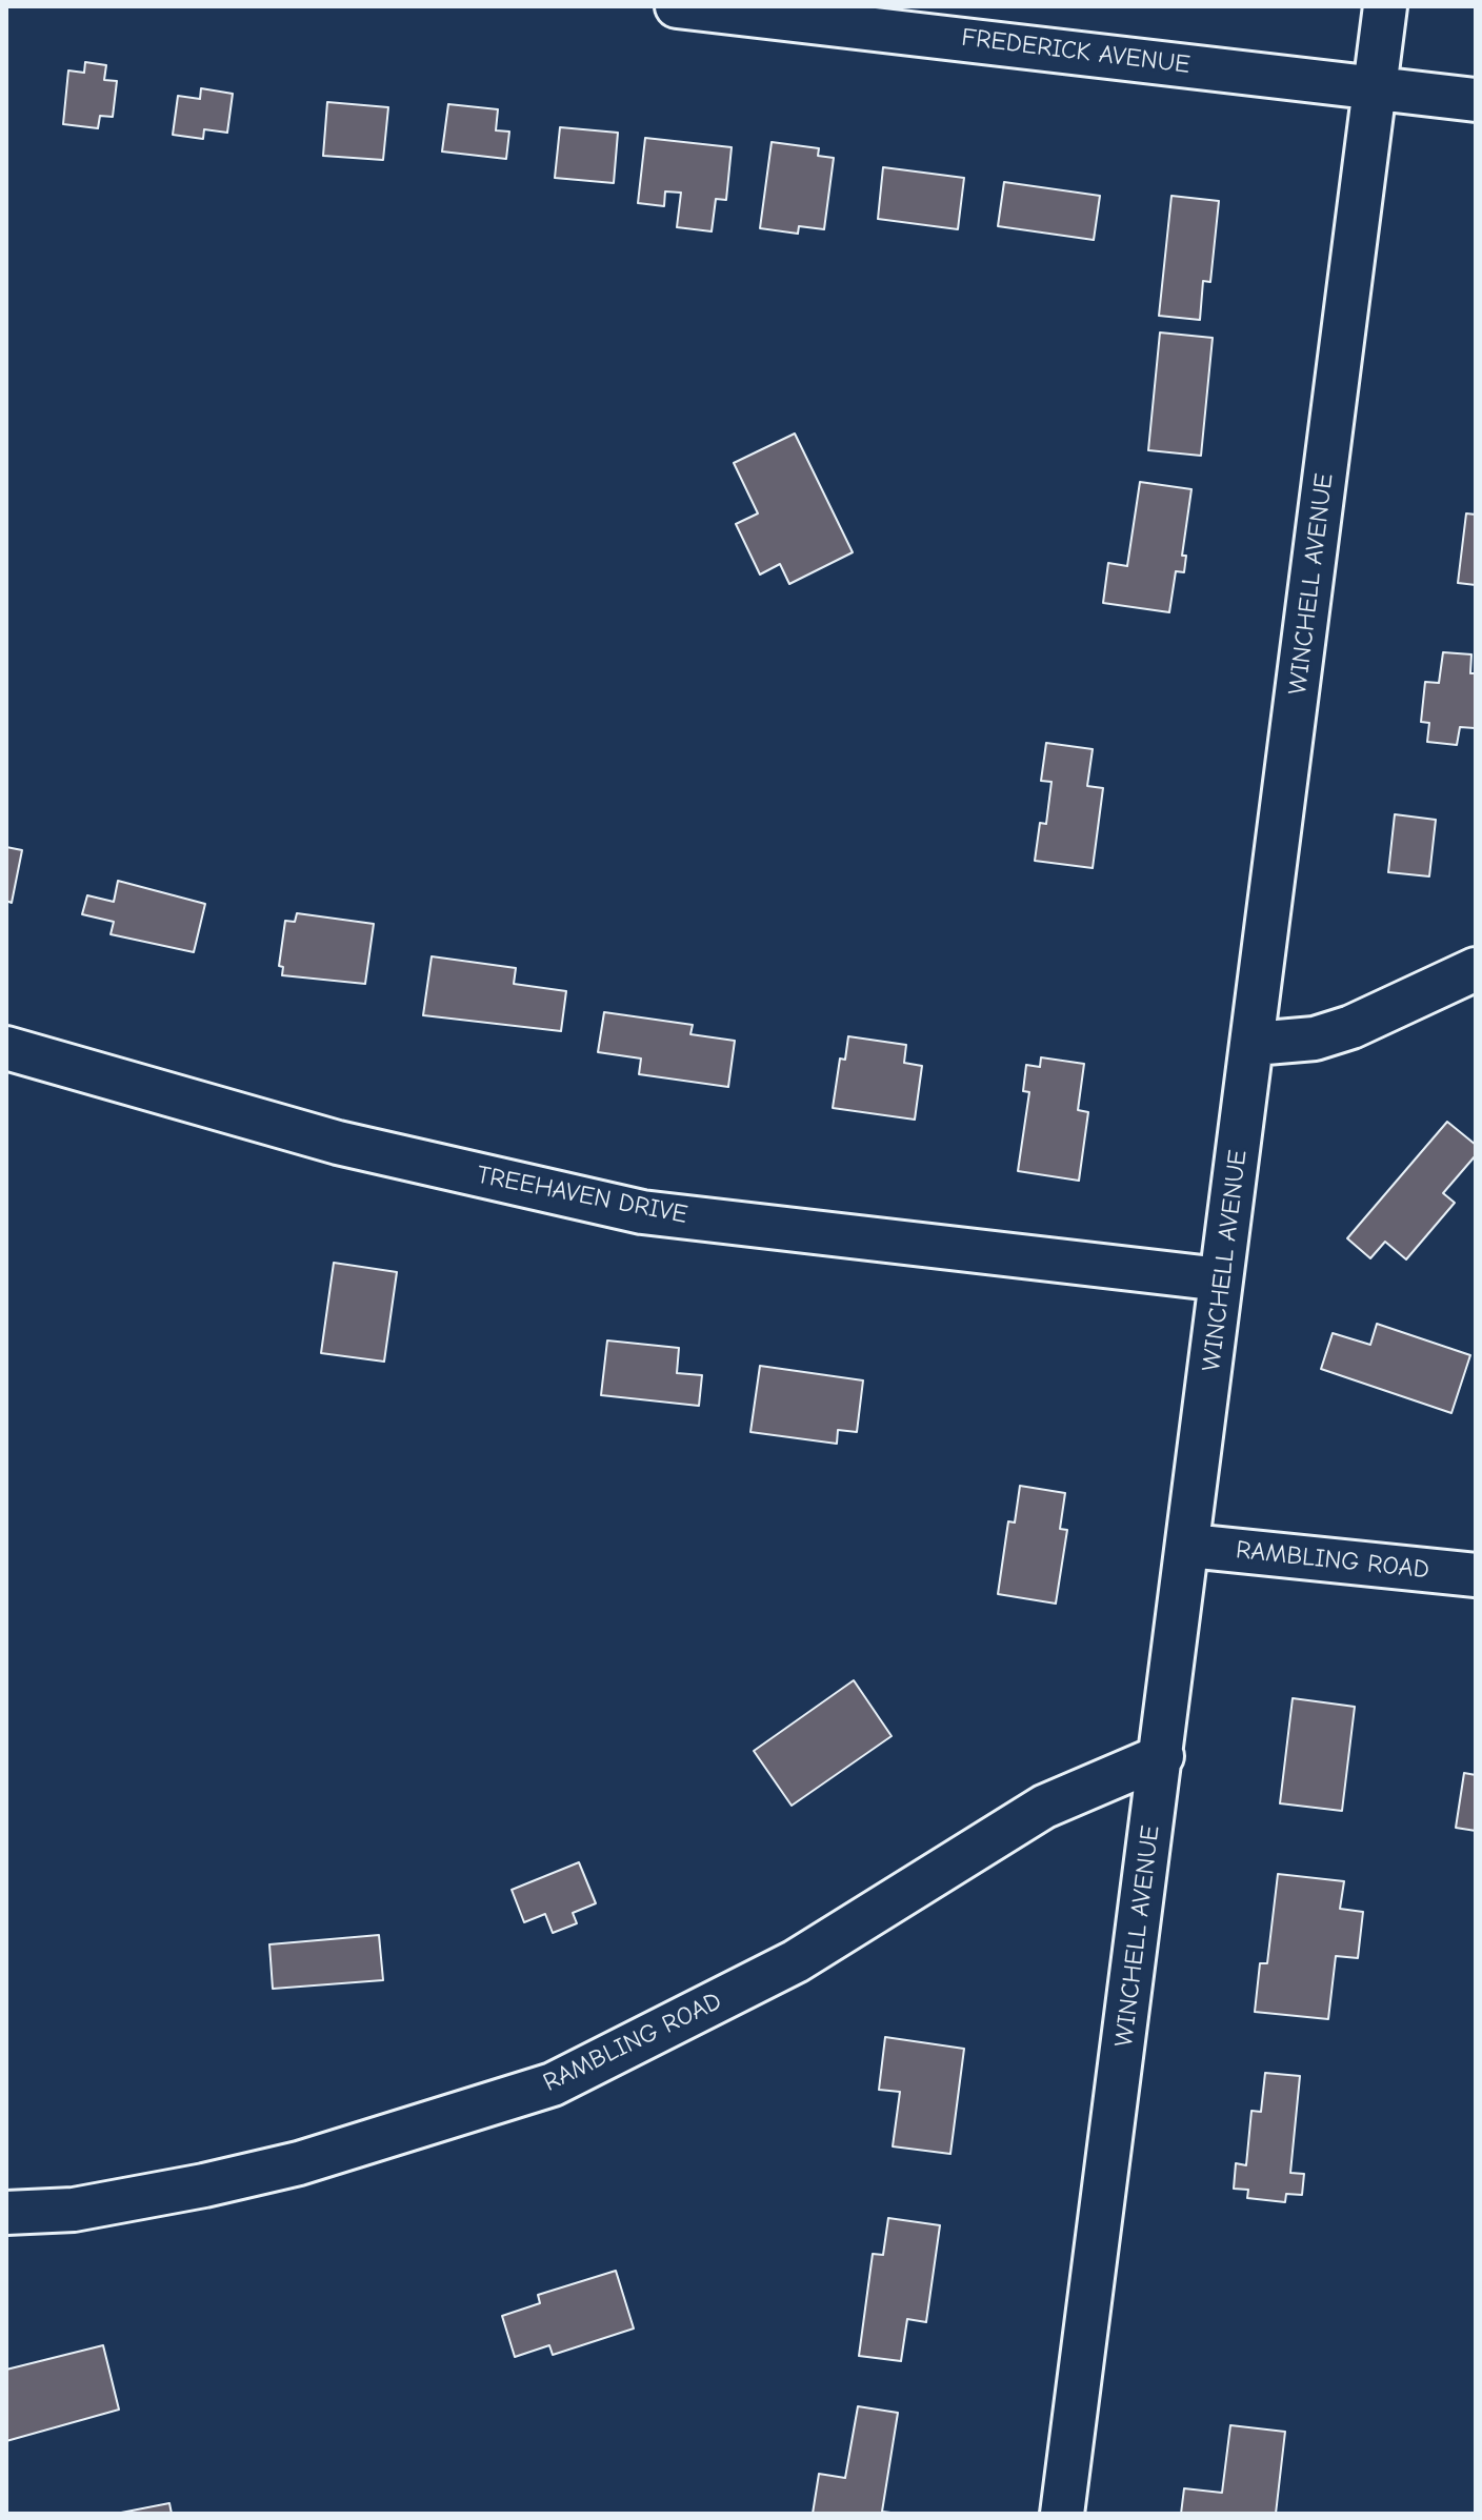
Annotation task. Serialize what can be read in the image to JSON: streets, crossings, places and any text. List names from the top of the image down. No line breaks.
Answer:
{"streets":{"street":["FREDERICK AVENUE","WINCHELL AVENUE","TREEHAVEN DRIVE","RAMBLING ROAD"]},"crossings":[["FREDERICK AVENUE","WINCHELL AVENUE"],["WINCHELL AVENUE","TREEHAVEN DRIVE"],["WINCHELL AVENUE","RAMBLING ROAD"]]}
